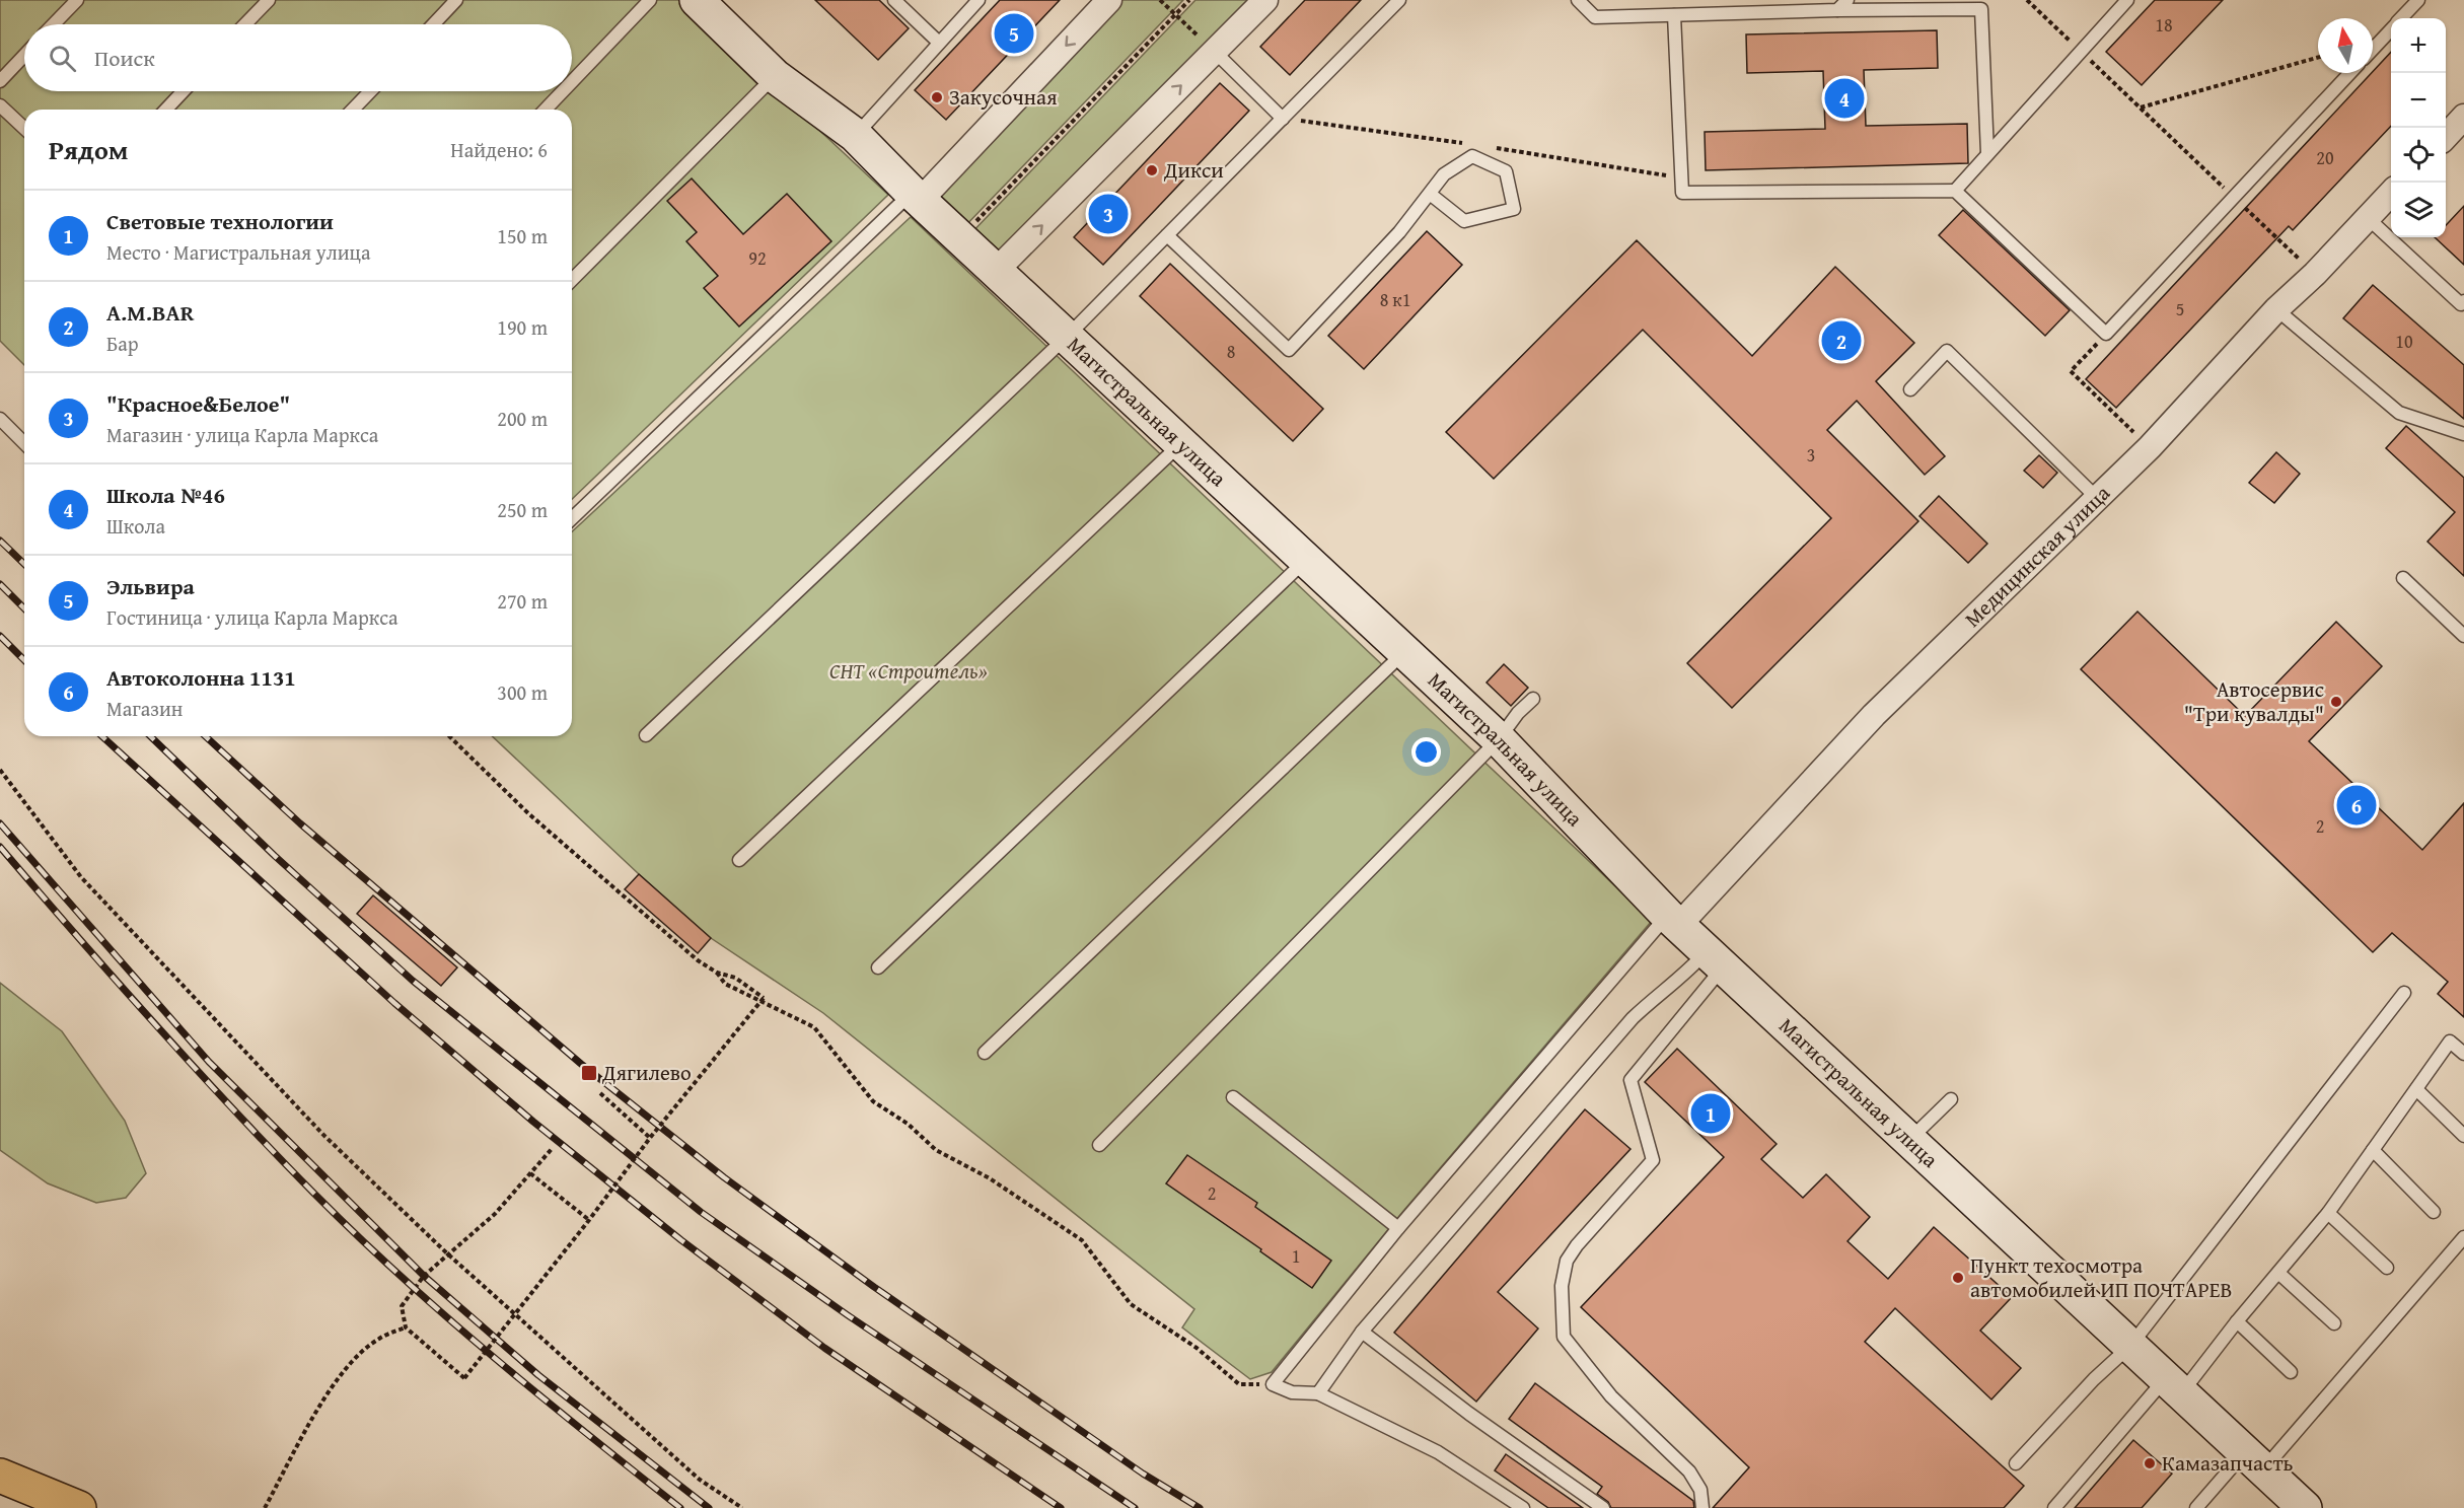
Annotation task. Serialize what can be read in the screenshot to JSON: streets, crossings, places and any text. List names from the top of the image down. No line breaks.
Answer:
{"streets":{"street":["Магистральная улица","Медицинская улица"]},"crossings":[["Магистральная улица","Медицинская улица"]],"parks":["СНТ «Строитель»"],"places":{"other":["Закусочная","Дикси","Автосервис \"Три кувалды\"","Пункт техосмотра автомобилей ИП ПОЧТАРЕВ","Камазапчасть"],"transit":["Дягилево"]},"house_numbers":["18","20","92","8 к1","5","10","8","3","2","2","1"],"north":"top","page":{"pins":["5","4","3","2","6","1"],"map_buttons":["+","−"],"search":"Поиск","heading":["Рядом","Найдено: 6"],"list":[{"mark":"1","name":"Световые технологии","note":"Место · Магистральная улица","value":"150 m"},{"mark":"2","name":"А.М.BAR","note":"Бар","value":"190 m"},{"mark":"3","name":"\"Красное&Белое\"","note":"Магазин · улица Карла Маркса","value":"200 m"},{"mark":"4","name":"Школа №46","note":"Школа","value":"250 m"},{"mark":"5","name":"Эльвира","note":"Гостиница · улица Карла Маркса","value":"270 m"},{"mark":"6","name":"Автоколонна 1131","note":"Магазин","value":"300 m"}]}}
